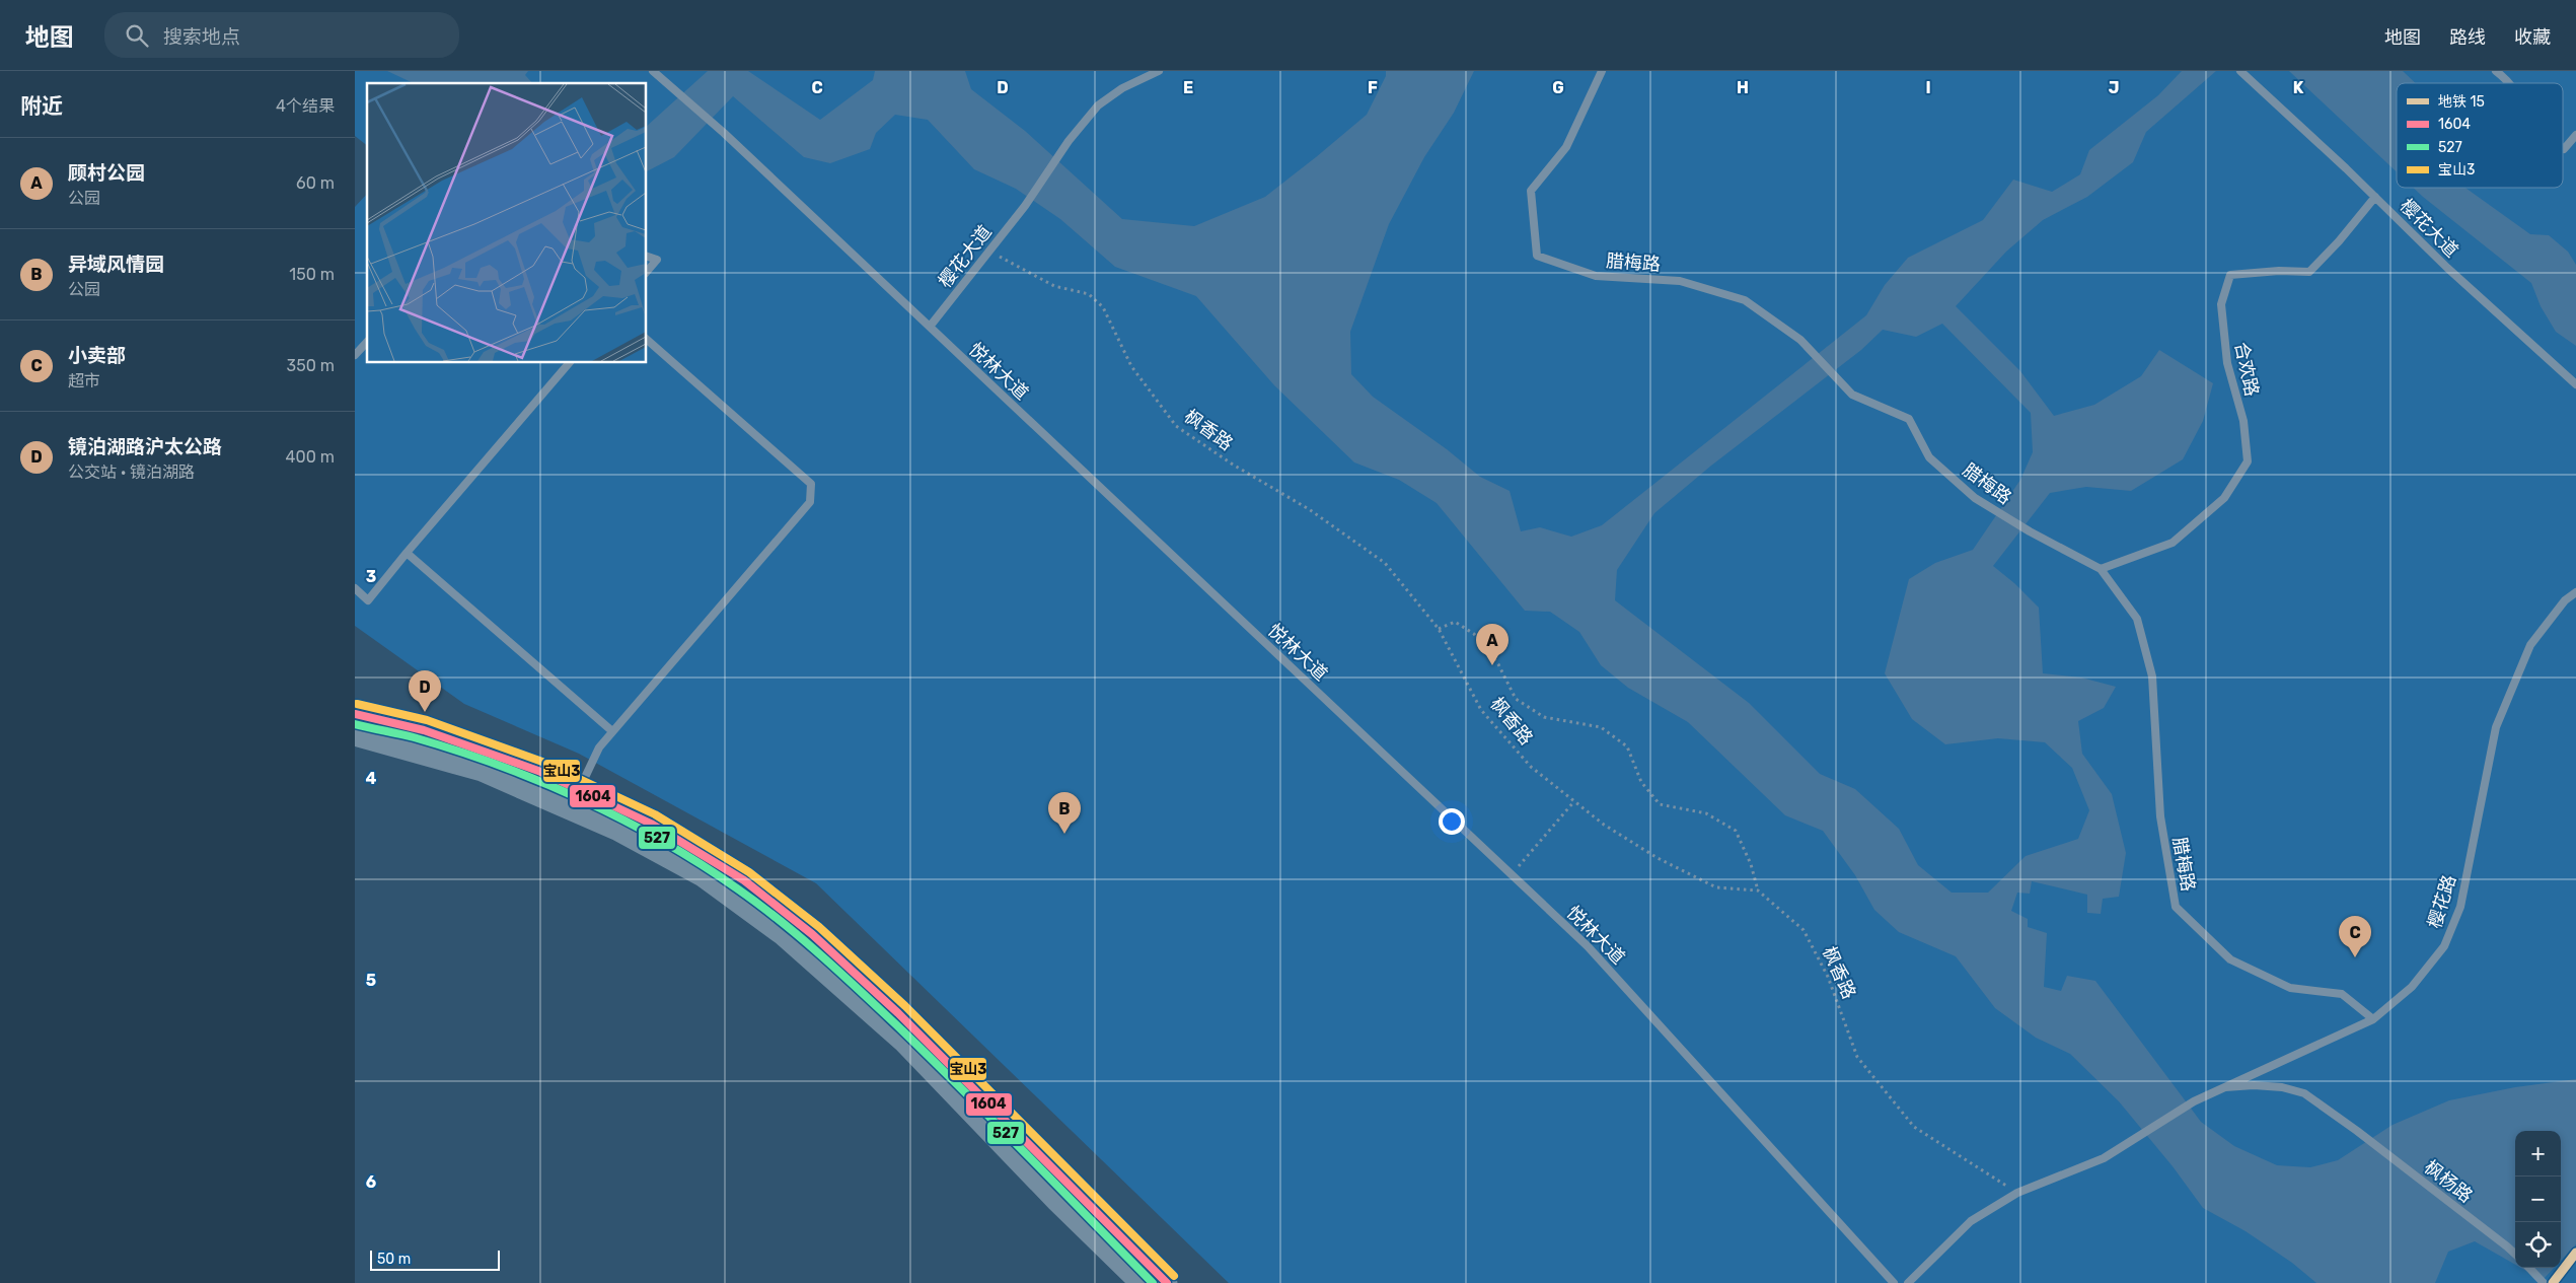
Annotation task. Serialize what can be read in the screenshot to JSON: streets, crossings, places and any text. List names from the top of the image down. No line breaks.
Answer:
{"streets":{"lane":["樱花大道","腊梅路","合欢路","悦林大道","樱花路","枫杨路"],"path":["枫香路"]},"crossings":[["樱花大道","合欢路"],["樱花大道","悦林大道"],["樱花大道","枫香路"],["腊梅路","合欢路"],["腊梅路","樱花路"],["枫香路","樱花路"],["樱花路","枫杨路"]],"lines":["transit line 宝山3","transit line 1604","transit line 527","metro line 15"],"legend":["地铁 15","1604","527","宝山3"],"scale_bar":"50 m","page":{"header":"地图","search":"搜索地点","nav":["地图","路线","收藏"],"heading":["附近","4个结果"],"list":[{"mark":"A","name":"顾村公园","note":"公园","value":"60 m"},{"mark":"B","name":"异域风情园","note":"公园","value":"150 m"},{"mark":"C","name":"小卖部","note":"超市","value":"350 m"},{"mark":"D","name":"镜泊湖路沪太公路","note":"公交站 · 镜泊湖路","value":"400 m"}],"pins":["A","D","B","C"],"map_buttons":["+","−"],"scale":"50 m"},"grid":{"columns":["C","D","E","F","G","H","I","J","K"],"rows":["3","4","5","6"]}}
